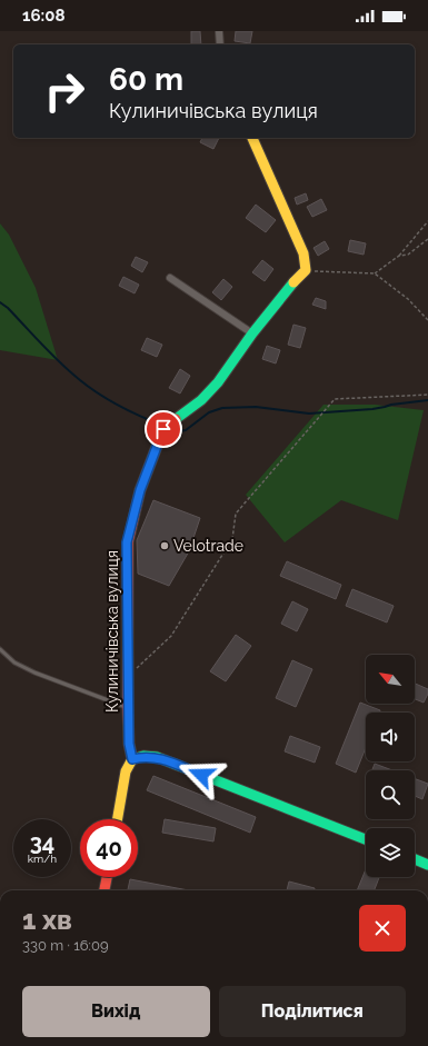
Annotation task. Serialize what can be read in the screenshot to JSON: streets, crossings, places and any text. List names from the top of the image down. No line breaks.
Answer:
{"streets":{"street":["Кулиничівська вулиця"]},"places":["Velotrade"],"north":"top left","page":{"status":"16:08","turn":["60 m","Кулиничівська вулиця"],"speed":"34 km/h","limit":"40","heading":["1 хв","330 m · 16:09"],"buttons":["Вихід","Поділитися"]}}
